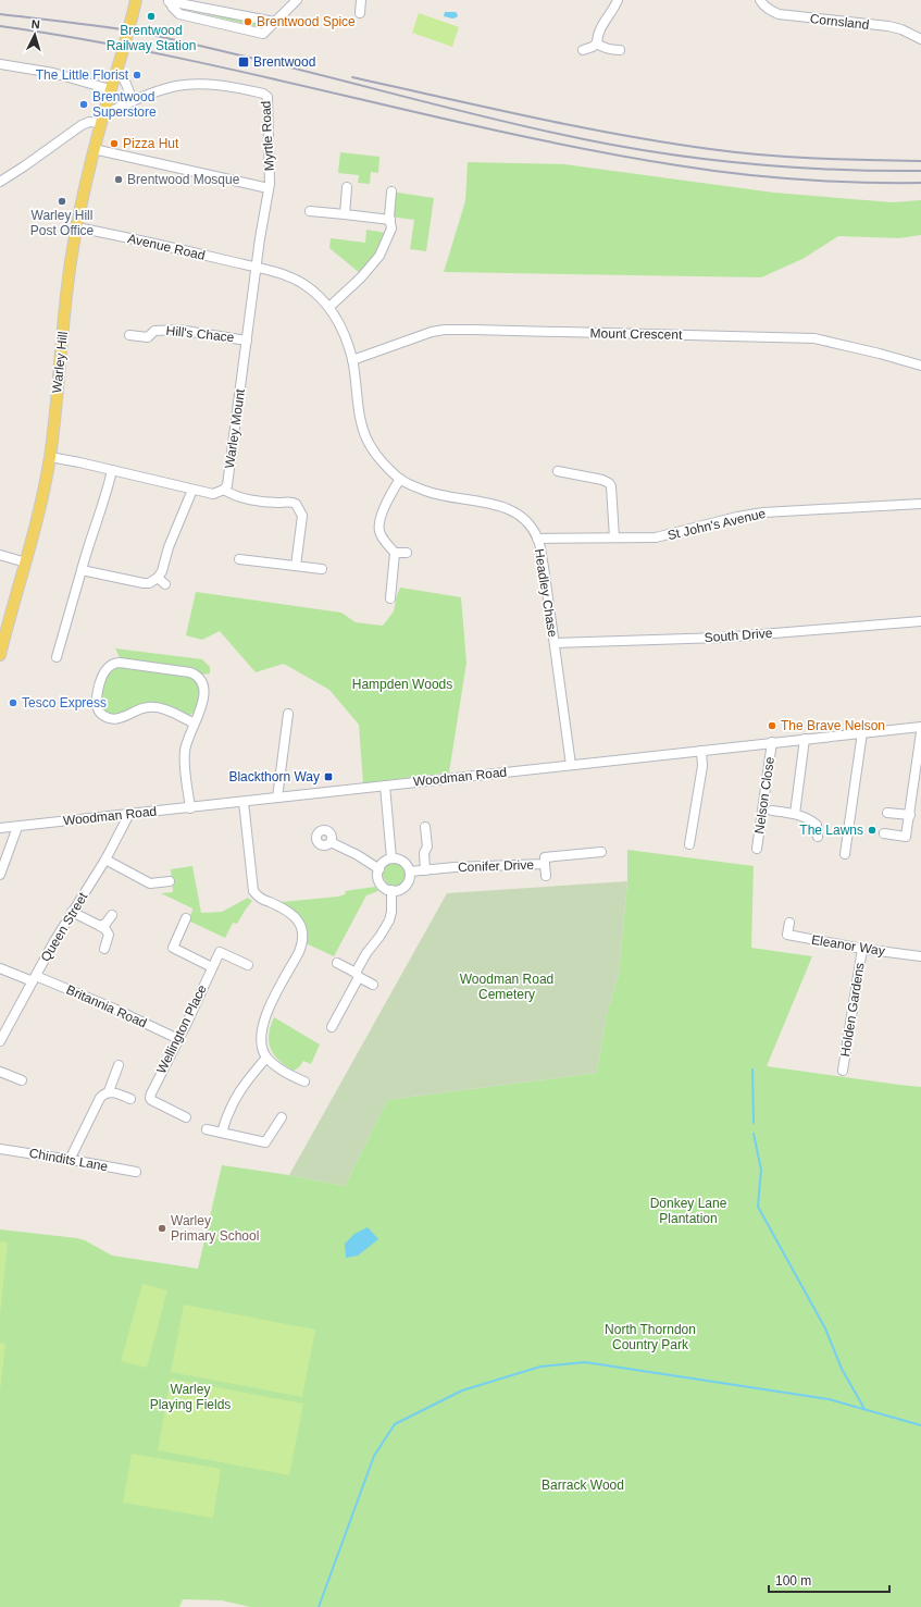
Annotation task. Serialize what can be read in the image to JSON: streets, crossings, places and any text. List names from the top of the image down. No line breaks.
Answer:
{"streets":{"main road":["Warley Hill"],"street":["Cornsland","Myrtle Road","Avenue Road","Hill's Chace","Mount Crescent","Warley Mount","St John's Avenue","Headley Chase","South Drive","Woodman Road","Nelson Close","Conifer Drive","Queen Street","Eleanor Way","Britannia Road","Holden Gardens","Wellington Place","Chindits Lane"]},"crossings":[["Myrtle Road","Warley Hill"],["Myrtle Road","Warley Mount"],["Avenue Road","Warley Hill"],["Avenue Road","Warley Mount"],["Avenue Road","Headley Chase"],["Hill's Chace","Warley Mount"],["Mount Crescent","Headley Chase"],["Warley Mount","Headley Chase"],["St John's Avenue","Headley Chase"],["Headley Chase","South Drive"],["Headley Chase","Woodman Road"],["Woodman Road","Nelson Close"],["Woodman Road","Queen Street"],["Queen Street","Britannia Road"],["Eleanor Way","Holden Gardens"],["Britannia Road","Wellington Place"]],"parks":["Hampden Woods","Woodman Road Cemetery","Donkey Lane Plantation","North Thorndon Country Park","Warley Playing Fields","Barrack Wood"],"places":{"other":["Brentwood Railway Station","Brentwood Spice","The Little Florist","Brentwood Superstore","Pizza Hut","Brentwood Mosque","Warley Hill Post Office","Tesco Express","The Brave Nelson","The Lawns","Warley Primary School"],"transit":["Brentwood","Blackthorn Way"]},"scale_bar":"100 m","north":"top"}
